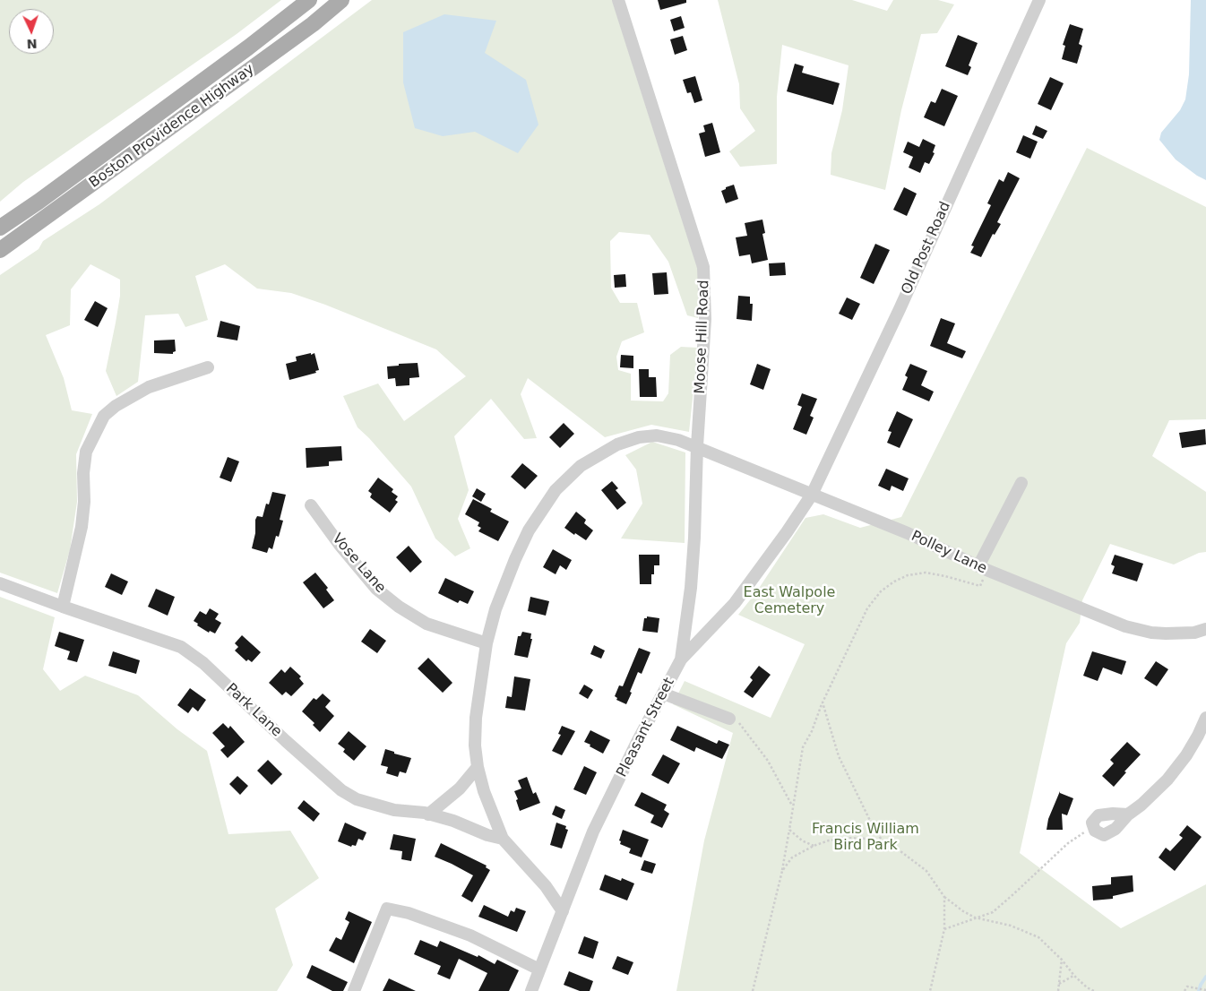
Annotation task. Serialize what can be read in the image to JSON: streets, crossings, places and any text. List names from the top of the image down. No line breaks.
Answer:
{"streets":{"main road":["Boston Providence Highway"],"street":["Old Post Road","Moose Hill Road","Polley Lane","Vose Lane","Park Lane","Pleasant Street"]},"crossings":[["Old Post Road","Polley Lane"],["Old Post Road","Pleasant Street"],["Moose Hill Road","Polley Lane"],["Moose Hill Road","Pleasant Street"],["Polley Lane","Vose Lane"],["Polley Lane","Park Lane"],["Polley Lane","Pleasant Street"]],"parks":["East Walpole Cemetery","Francis William Bird Park"],"north":"bottom"}
